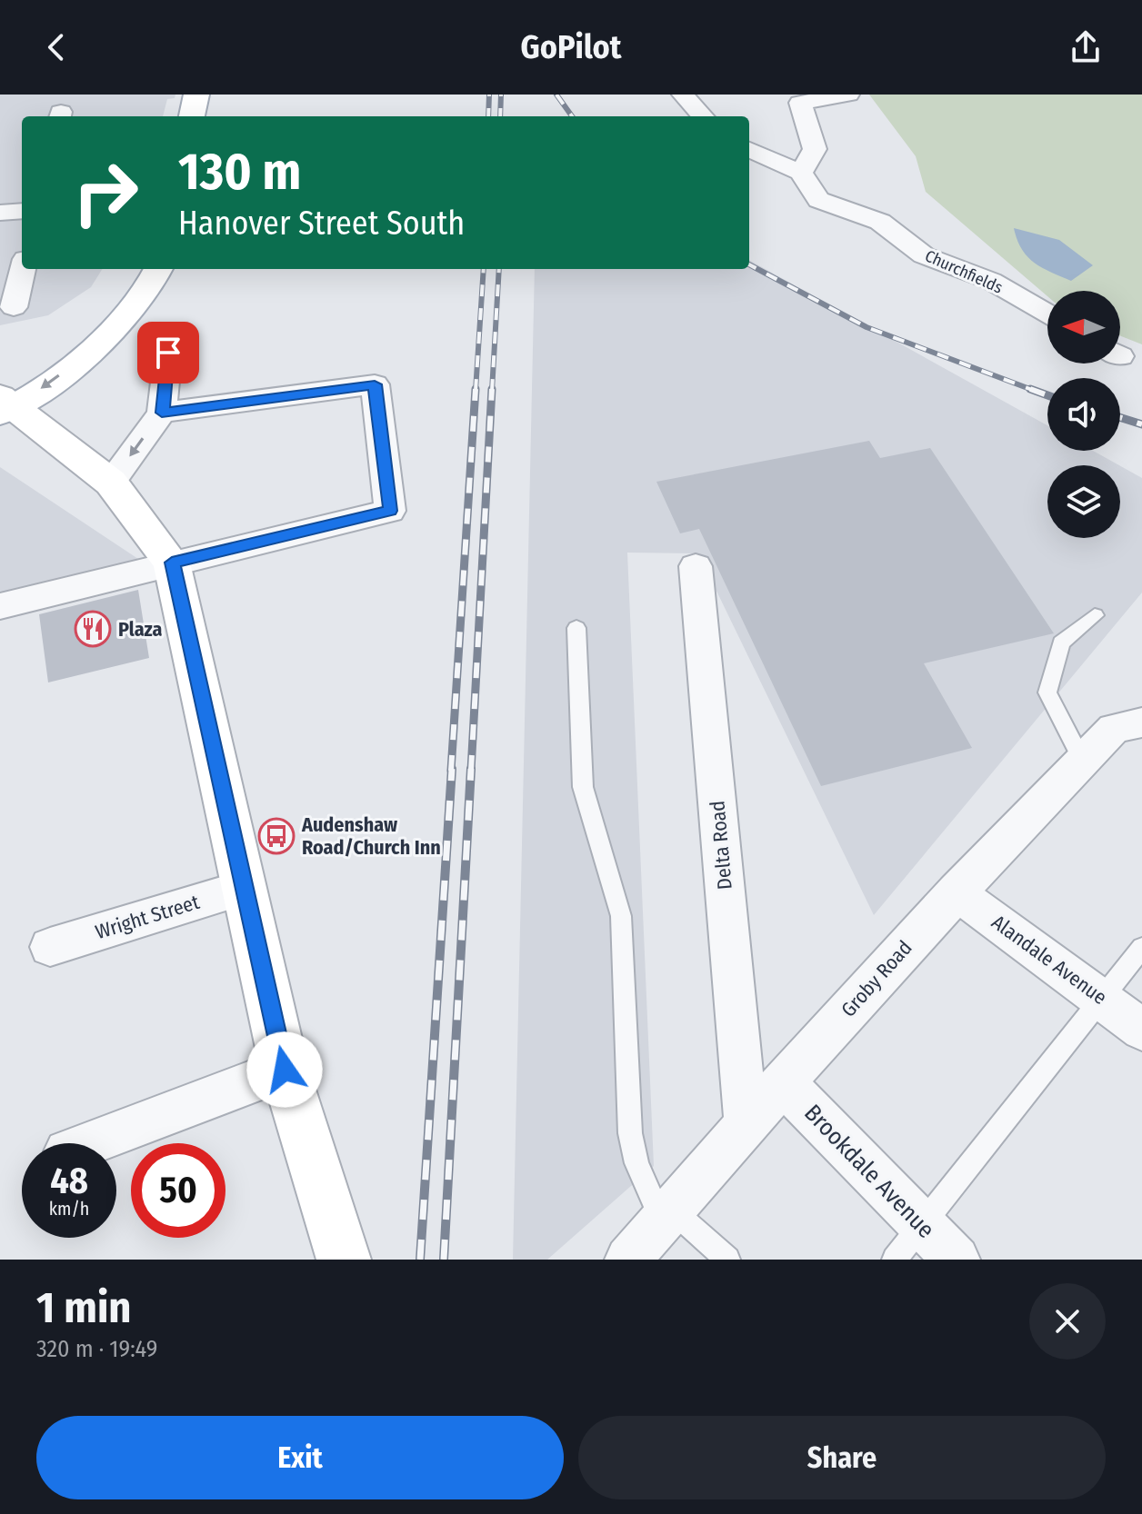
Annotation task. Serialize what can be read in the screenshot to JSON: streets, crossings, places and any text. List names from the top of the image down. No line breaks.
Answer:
{"streets":{"street":["Churchfields","Delta Road","Wright Street","Alandale Avenue","Groby Road","Brookdale Avenue"]},"crossings":[["Delta Road","Groby Road"],["Alandale Avenue","Groby Road"],["Groby Road","Brookdale Avenue"]],"places":{"restaurant":["Plaza"],"bus stop":["Audenshaw Road/Church Inn"]},"north":"left","page":{"header":"GoPilot","turn":["130 m","Hanover Street South"],"speed":"48 km/h","limit":"50","heading":["1 min","320 m · 19:49"],"buttons":["Exit","Share"]}}
